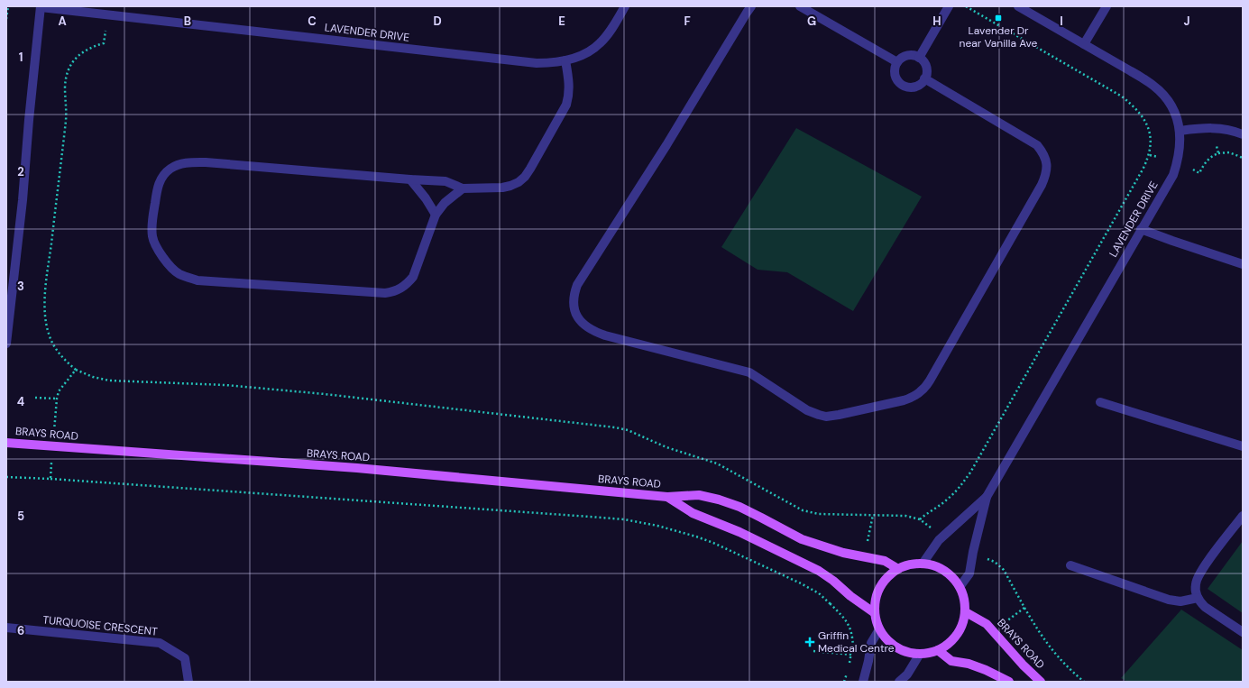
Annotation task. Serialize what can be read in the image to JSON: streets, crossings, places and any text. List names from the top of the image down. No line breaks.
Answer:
{"streets":{"main road":["BRAYS ROAD"],"street":["LAVENDER DRIVE","TURQUOISE CRESCENT"]},"crossings":[["LAVENDER DRIVE","BRAYS ROAD"]],"places":{"transit":["Lavender Dr near Vanilla Ave"],"health":["Griffin Medical Centre"]},"grid":{"columns":["A","B","C","D","E","F","G","H","I","J"],"rows":["1","2","3","4","5","6"]}}
